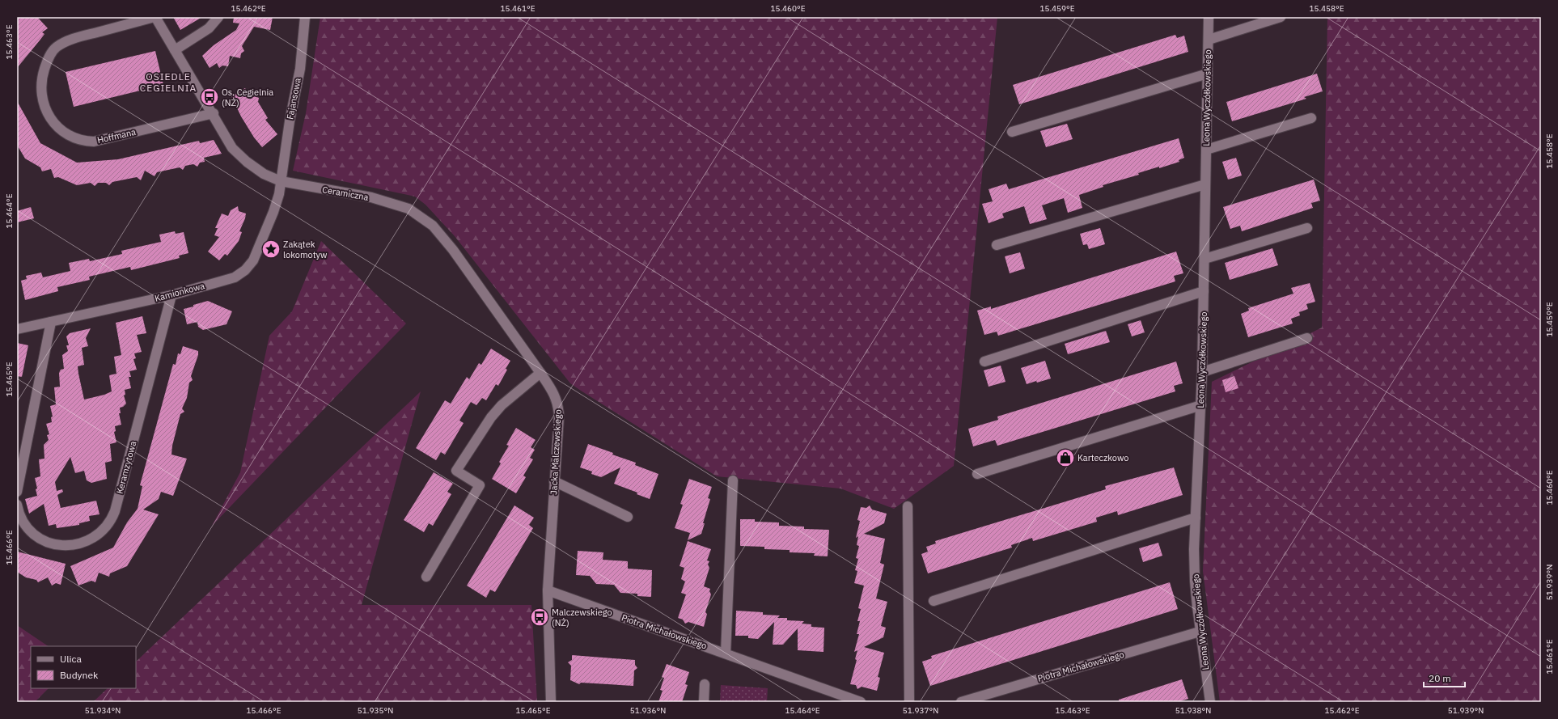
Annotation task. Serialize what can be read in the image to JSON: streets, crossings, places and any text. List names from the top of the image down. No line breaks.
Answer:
{"streets":{"street":["Leona Wyczółkowskiego","Fajansowa","Hoffmana","Ceramiczna","Kamionkowa","Jacka Malczewskiego","Keramzytowa","Piotra Michałowskiego"]},"crossings":[["Leona Wyczółkowskiego","Piotra Michałowskiego"],["Fajansowa","Ceramiczna"],["Fajansowa","Kamionkowa"],["Hoffmana","Ceramiczna"],["Ceramiczna","Kamionkowa"],["Ceramiczna","Jacka Malczewskiego"],["Kamionkowa","Keramzytowa"],["Jacka Malczewskiego","Piotra Michałowskiego"]],"districts":["OSIEDLE CEGIELNIA"],"places":{"bus stop":["Os. Cegielnia (NŻ)","Malczewskiego (NŻ)"],"place":["Zakątek lokomotyw"],"shop":["Karteczkowo"]},"legend":["Ulica","Budynek"],"scale_bar":"20 m","coordinates":["15.462°E","15.461°E","15.460°E","15.459°E","15.458°E","15.463°E","15.464°E","15.465°E","15.466°E","51.939°N","51.934°N","51.935°N","51.936°N","51.937°N","51.938°N"]}
